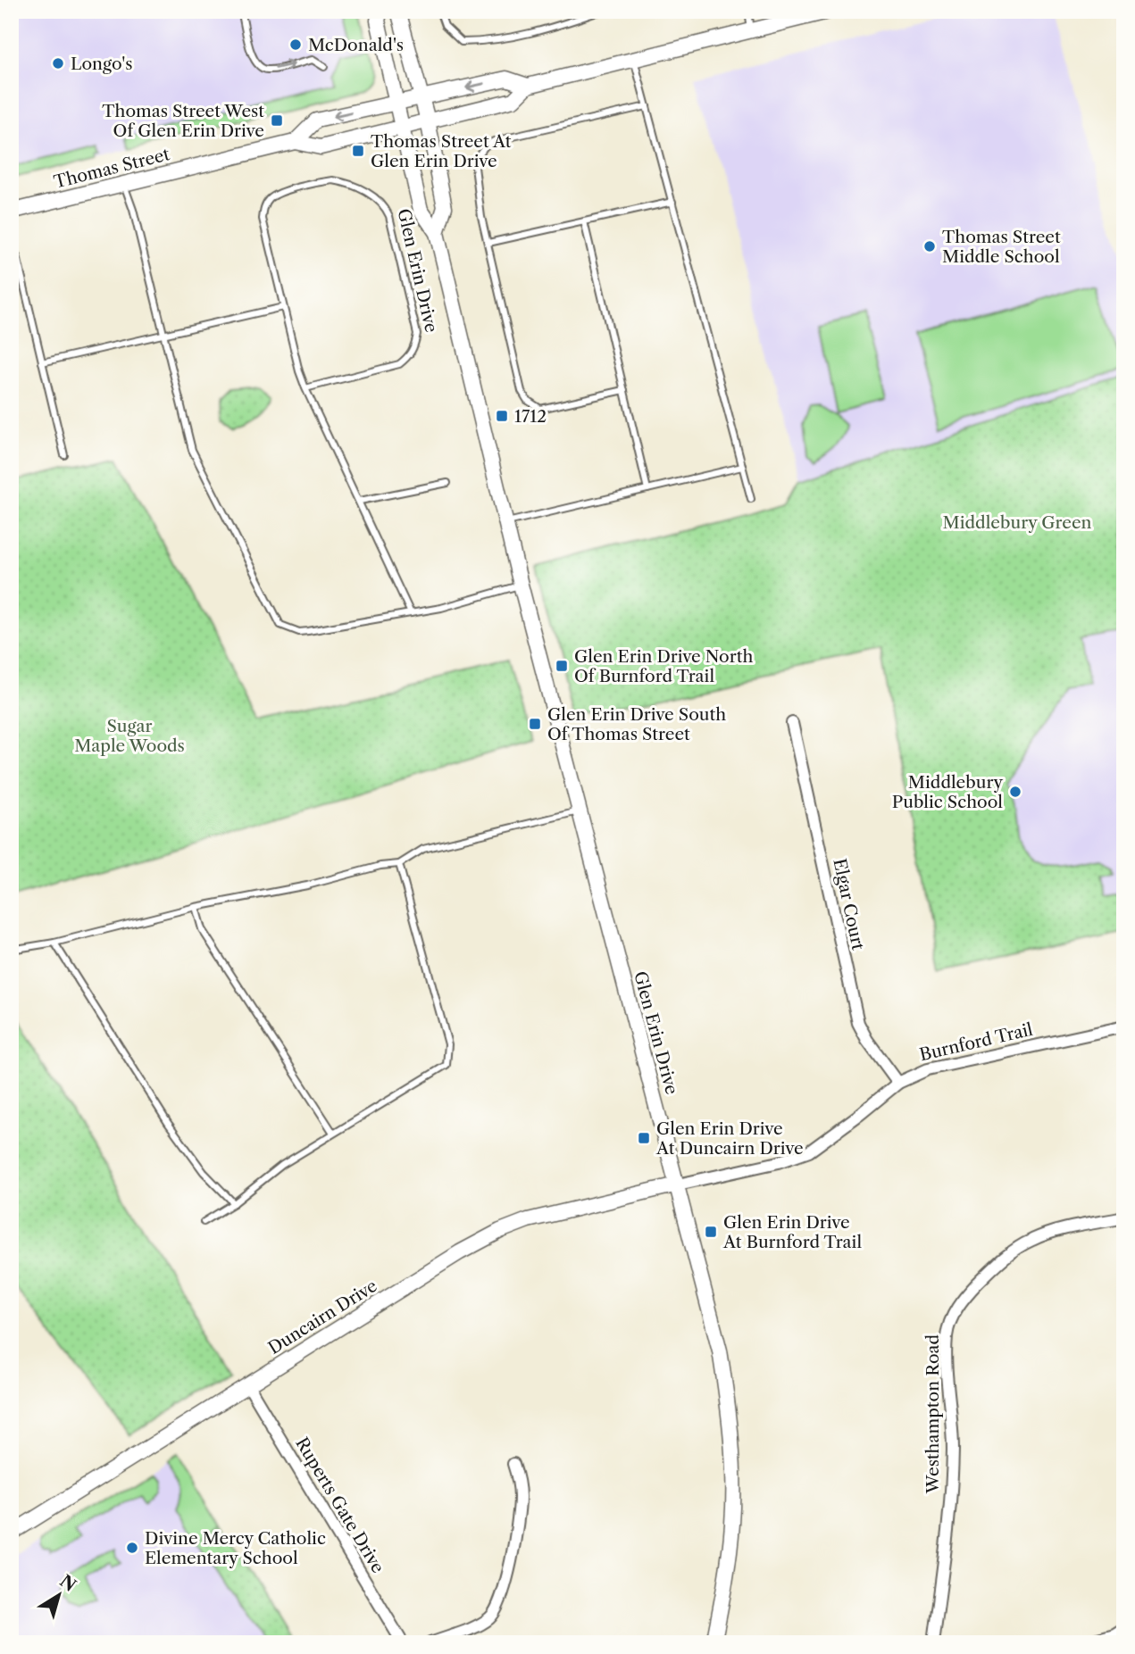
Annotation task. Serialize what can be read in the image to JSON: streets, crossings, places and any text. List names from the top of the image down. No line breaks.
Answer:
{"streets":{"street":["Thomas Street","Glen Erin Drive","Elgar Court","Burnford Trail","Duncairn Drive","Westhampton Road","Ruperts Gate Drive"]},"crossings":[["Thomas Street","Glen Erin Drive"],["Glen Erin Drive","Burnford Trail"],["Glen Erin Drive","Duncairn Drive"],["Elgar Court","Burnford Trail"],["Burnford Trail","Duncairn Drive"],["Duncairn Drive","Ruperts Gate Drive"]],"parks":["Middlebury Green","Sugar Maple Woods"],"places":{"other":["McDonald's","Longo's","Thomas Street Middle School","Middlebury Public School","Divine Mercy Catholic Elementary School"],"transit":["Thomas Street West Of Glen Erin Drive","Thomas Street At Glen Erin Drive","1712","Glen Erin Drive North Of Burnford Trail","Glen Erin Drive South Of Thomas Street","Glen Erin Drive At Duncairn Drive","Glen Erin Drive At Burnford Trail"]},"north":"top right"}
